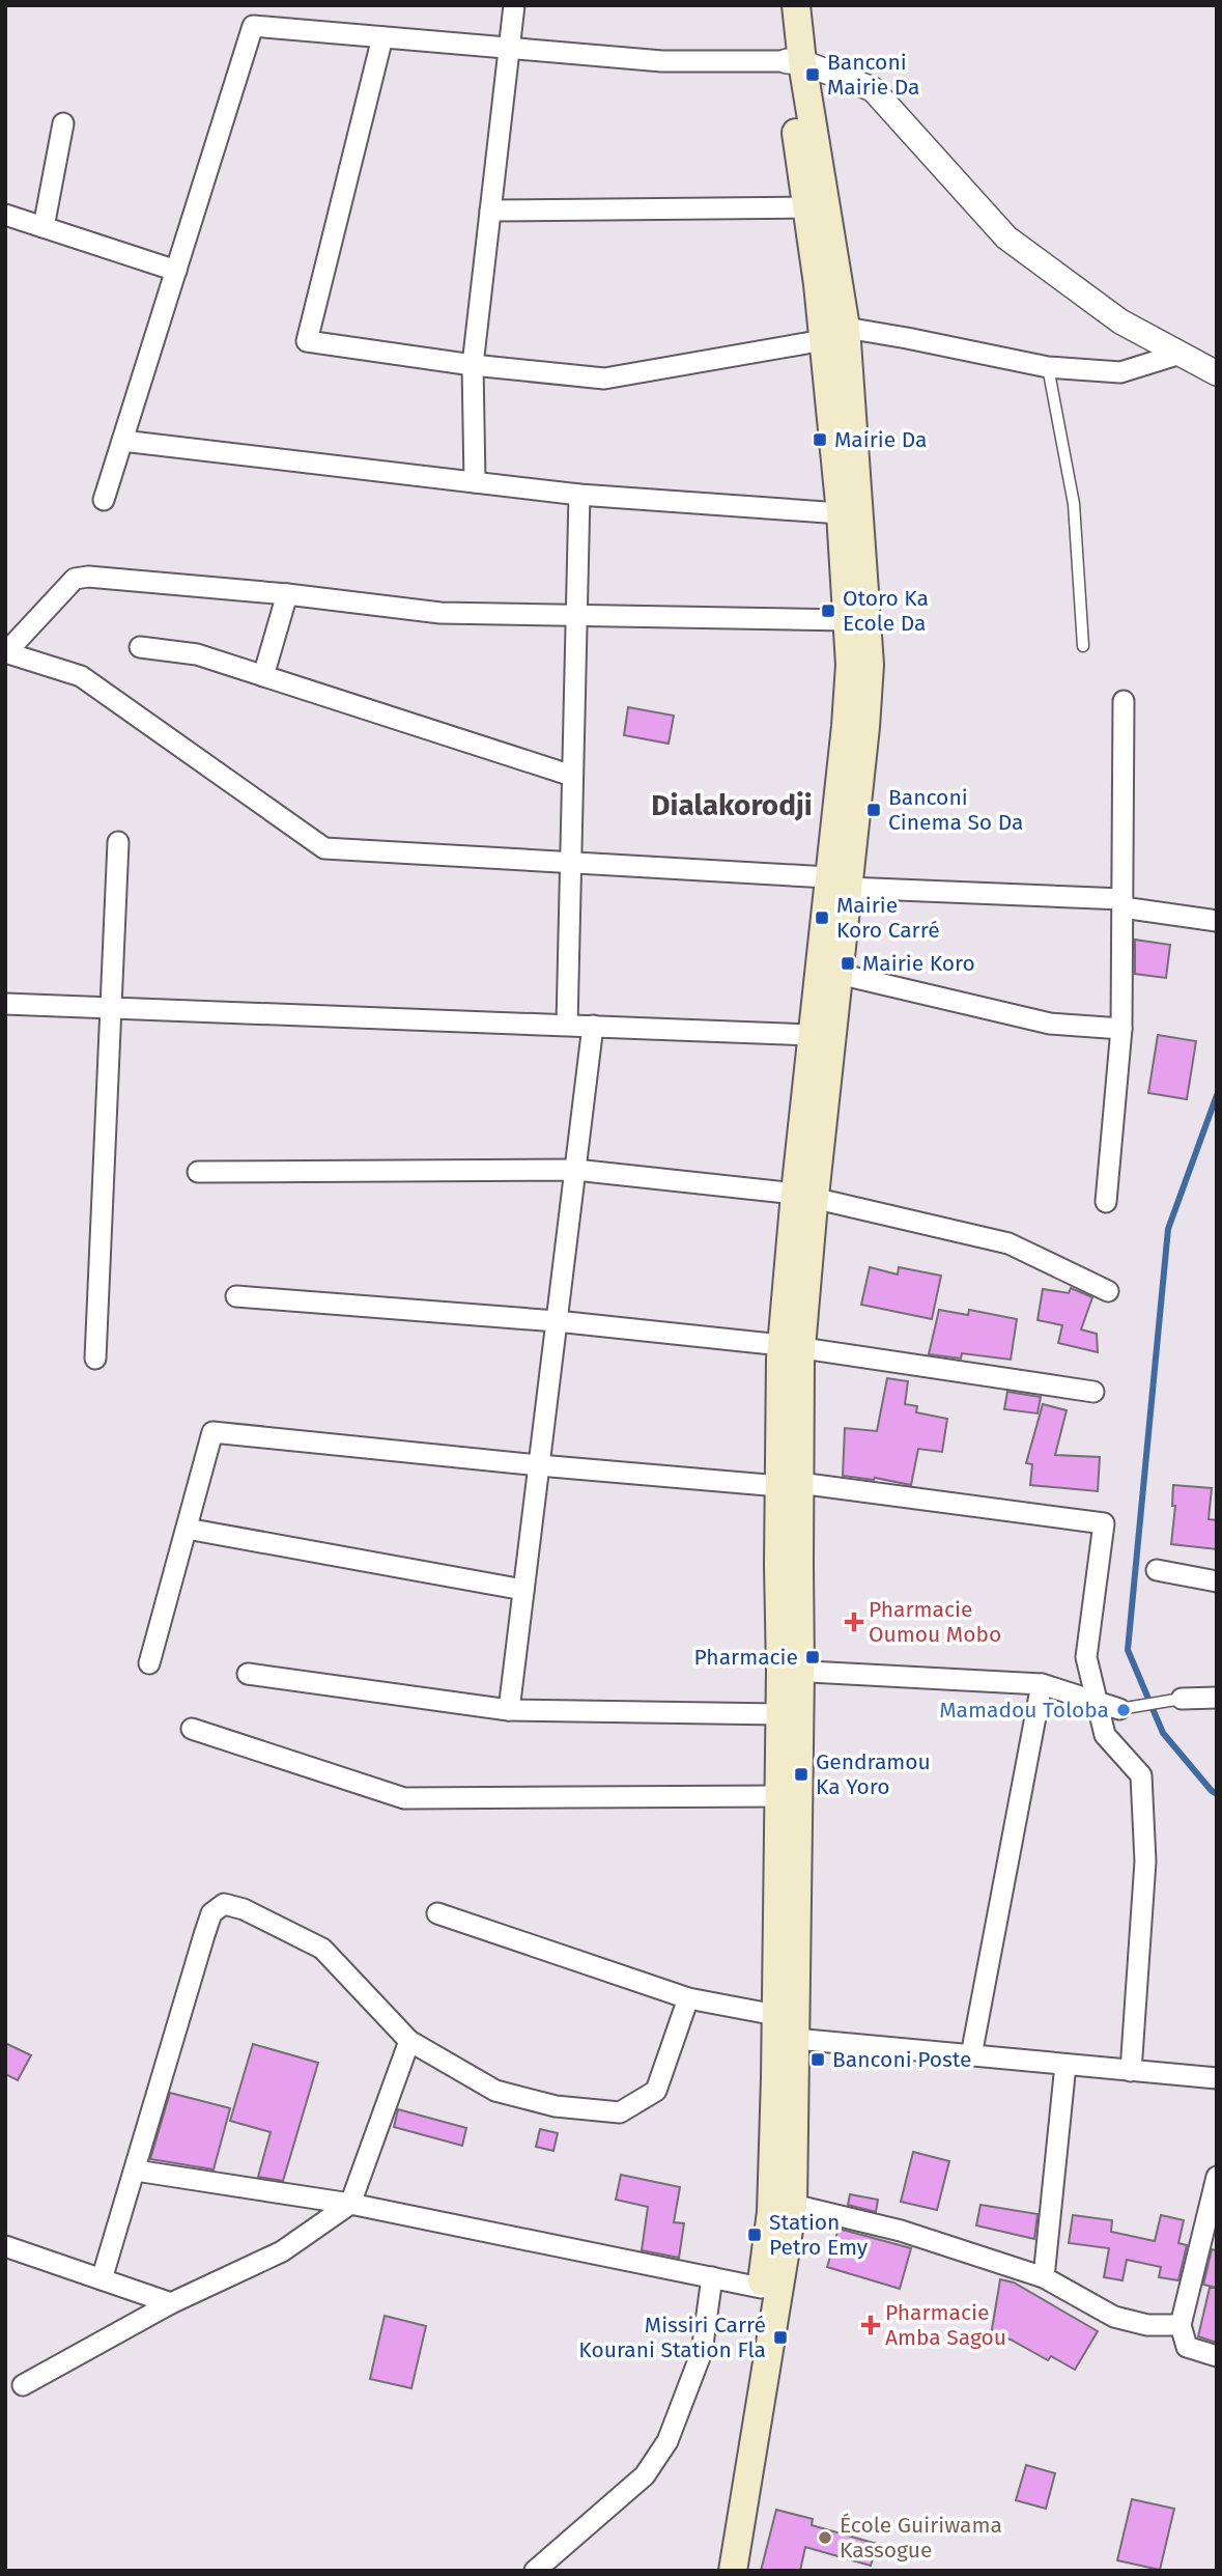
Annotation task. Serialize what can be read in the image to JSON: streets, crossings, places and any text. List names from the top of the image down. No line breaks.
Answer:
{"districts":["Dialakorodji"],"places":{"transit":["Banconi Mairie Da","Mairie Da","Otoro Ka Ecole Da","Banconi Cinema So Da","Mairie Koro Carré","Mairie Koro","Pharmacie","Gendramou Ka Yoro","Banconi Poste","Station Petro Emy","Missiri Carré Kourani Station Fla"],"health":["Pharmacie Oumou Mobo","Pharmacie Amba Sagou"],"other":["Mamadou Toloba","École Guiriwama Kassogue"]}}
